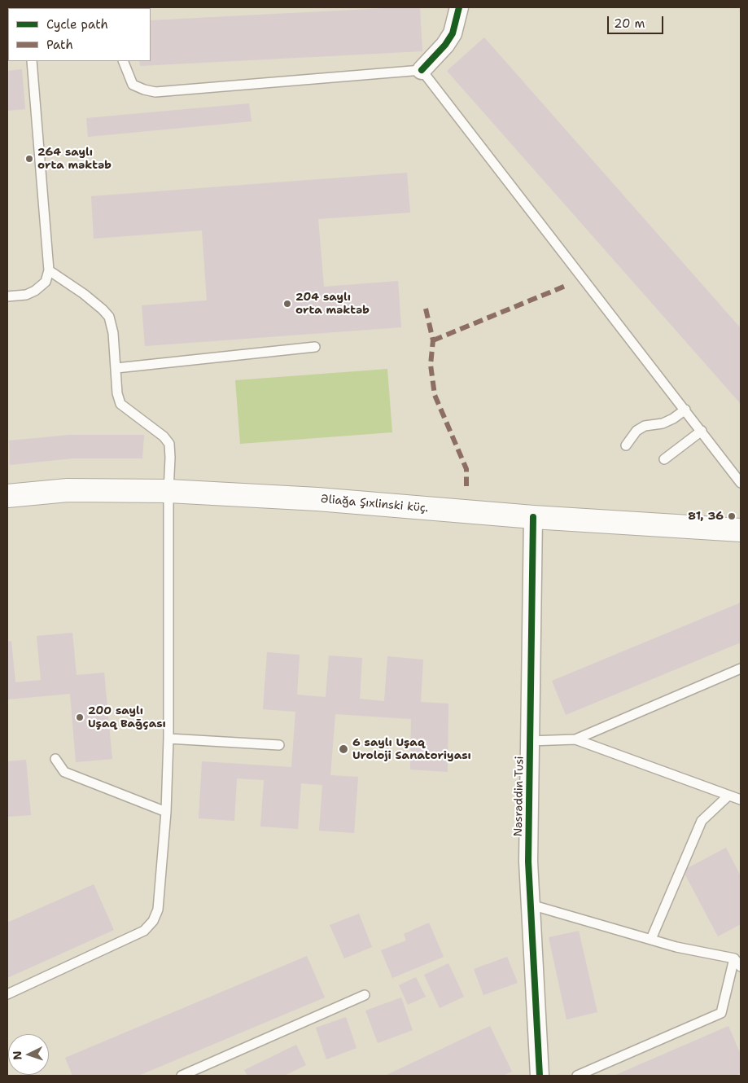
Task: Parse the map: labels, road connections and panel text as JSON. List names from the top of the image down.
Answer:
{
  "streets": {
    "main road": ["Əliağa Şıxlinski küç."],
    "street": ["Nəsrəddin Tusi"]
  },
  "crossings": [
    ["Əliağa Şıxlinski küç.", "Nəsrəddin Tusi"]
  ],
  "places": [
    "264 saylı orta məktəb",
    "204 saylı orta məktəb",
    "81, 36",
    "200 saylı Uşaq Bağçası",
    "6 saylı Uşaq Uroloji Sanatoriyası"
  ],
  "legend": ["Cycle path", "Path"],
  "scale_bar": "20 m",
  "north": "left"
}
